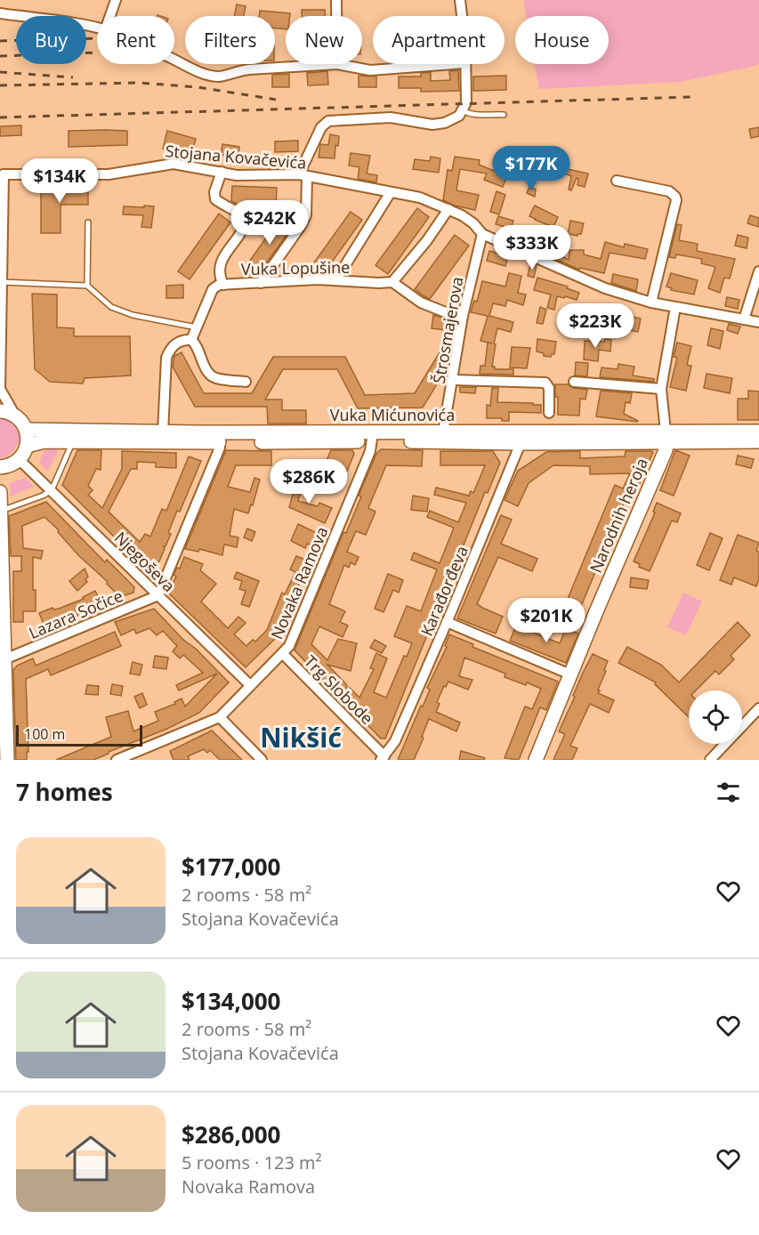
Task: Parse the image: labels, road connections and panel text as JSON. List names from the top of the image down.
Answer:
{
  "streets": {
    "main road": ["Vuka Mićunovića", "Narodnih heroja"],
    "street": [
      "Stojana Kovačevića",
      "Vuka Lopušine",
      "Štrosmajerova",
      "Njegoševa",
      "Novaka Ramova",
      "Karađorđeva",
      "Lazara Sočice",
      "Trg Slobode"
    ]
  },
  "crossings": [
    ["Stojana Kovačevića", "Štrosmajerova"],
    ["Štrosmajerova", "Vuka Mićunovića"],
    ["Vuka Mićunovića", "Narodnih heroja"],
    ["Vuka Mićunovića", "Novaka Ramova"],
    ["Vuka Mićunovića", "Karađorđeva"],
    ["Njegoševa", "Lazara Sočice"],
    ["Njegoševa", "Trg Slobode"],
    ["Novaka Ramova", "Trg Slobode"],
    ["Karađorđeva", "Trg Slobode"]
  ],
  "districts": ["Nikšić"],
  "scale_bar": "100 m",
  "page": {
    "chip": [
      "Buy",
      "Rent",
      "Filters",
      "New",
      "Apartment",
      "House"
    ],
    "price": [
      "$177K",
      "$134K",
      "$242K",
      "$333K",
      "$223K",
      "$286K",
      "$201K"
    ],
    "scale": "100 m",
    "heading": "7 homes",
    "list": [
      {
        "name": "$177,000",
        "note": "2 rooms · 58 m² · Stojana Kovačevića"
      },
      {
        "name": "$134,000",
        "note": "2 rooms · 58 m² · Stojana Kovačevića"
      },
      {
        "name": "$286,000",
        "note": "5 rooms · 123 m² · Novaka Ramova"
      }
    ]
  }
}
